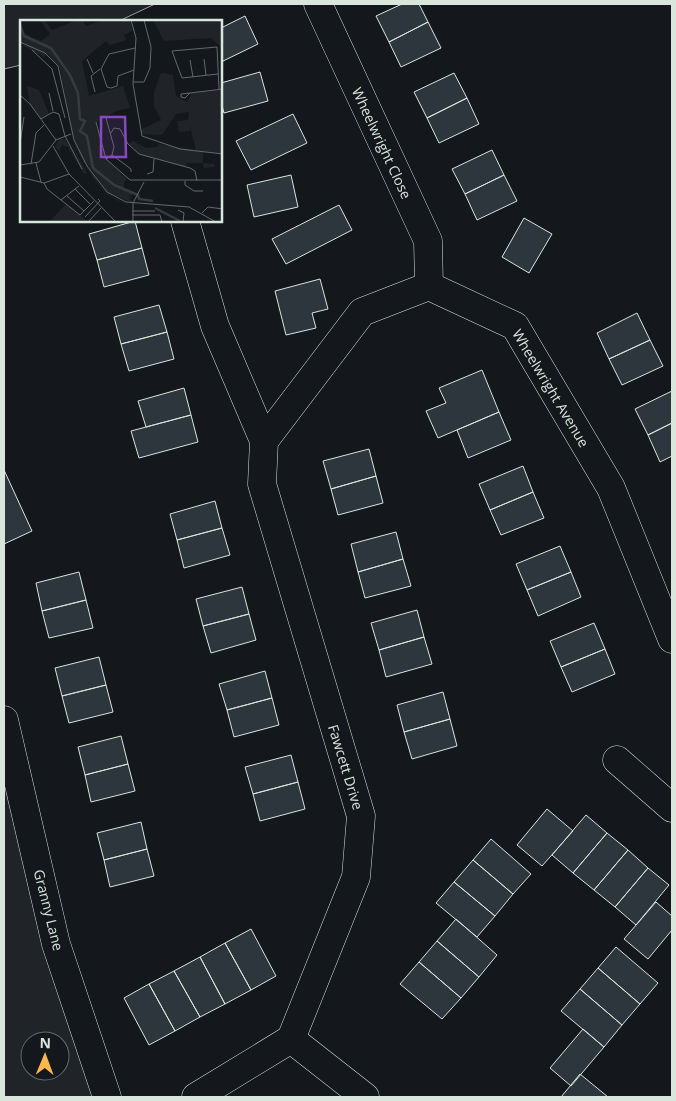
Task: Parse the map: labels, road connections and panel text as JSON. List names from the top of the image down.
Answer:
{
  "streets": {
    "street": [
      "Wheelwright Close",
      "Wheelwright Avenue",
      "Fawcett Drive",
      "Granny Lane"
    ]
  },
  "crossings": [
    ["Wheelwright Close", "Wheelwright Avenue"]
  ],
  "north": "top"
}
